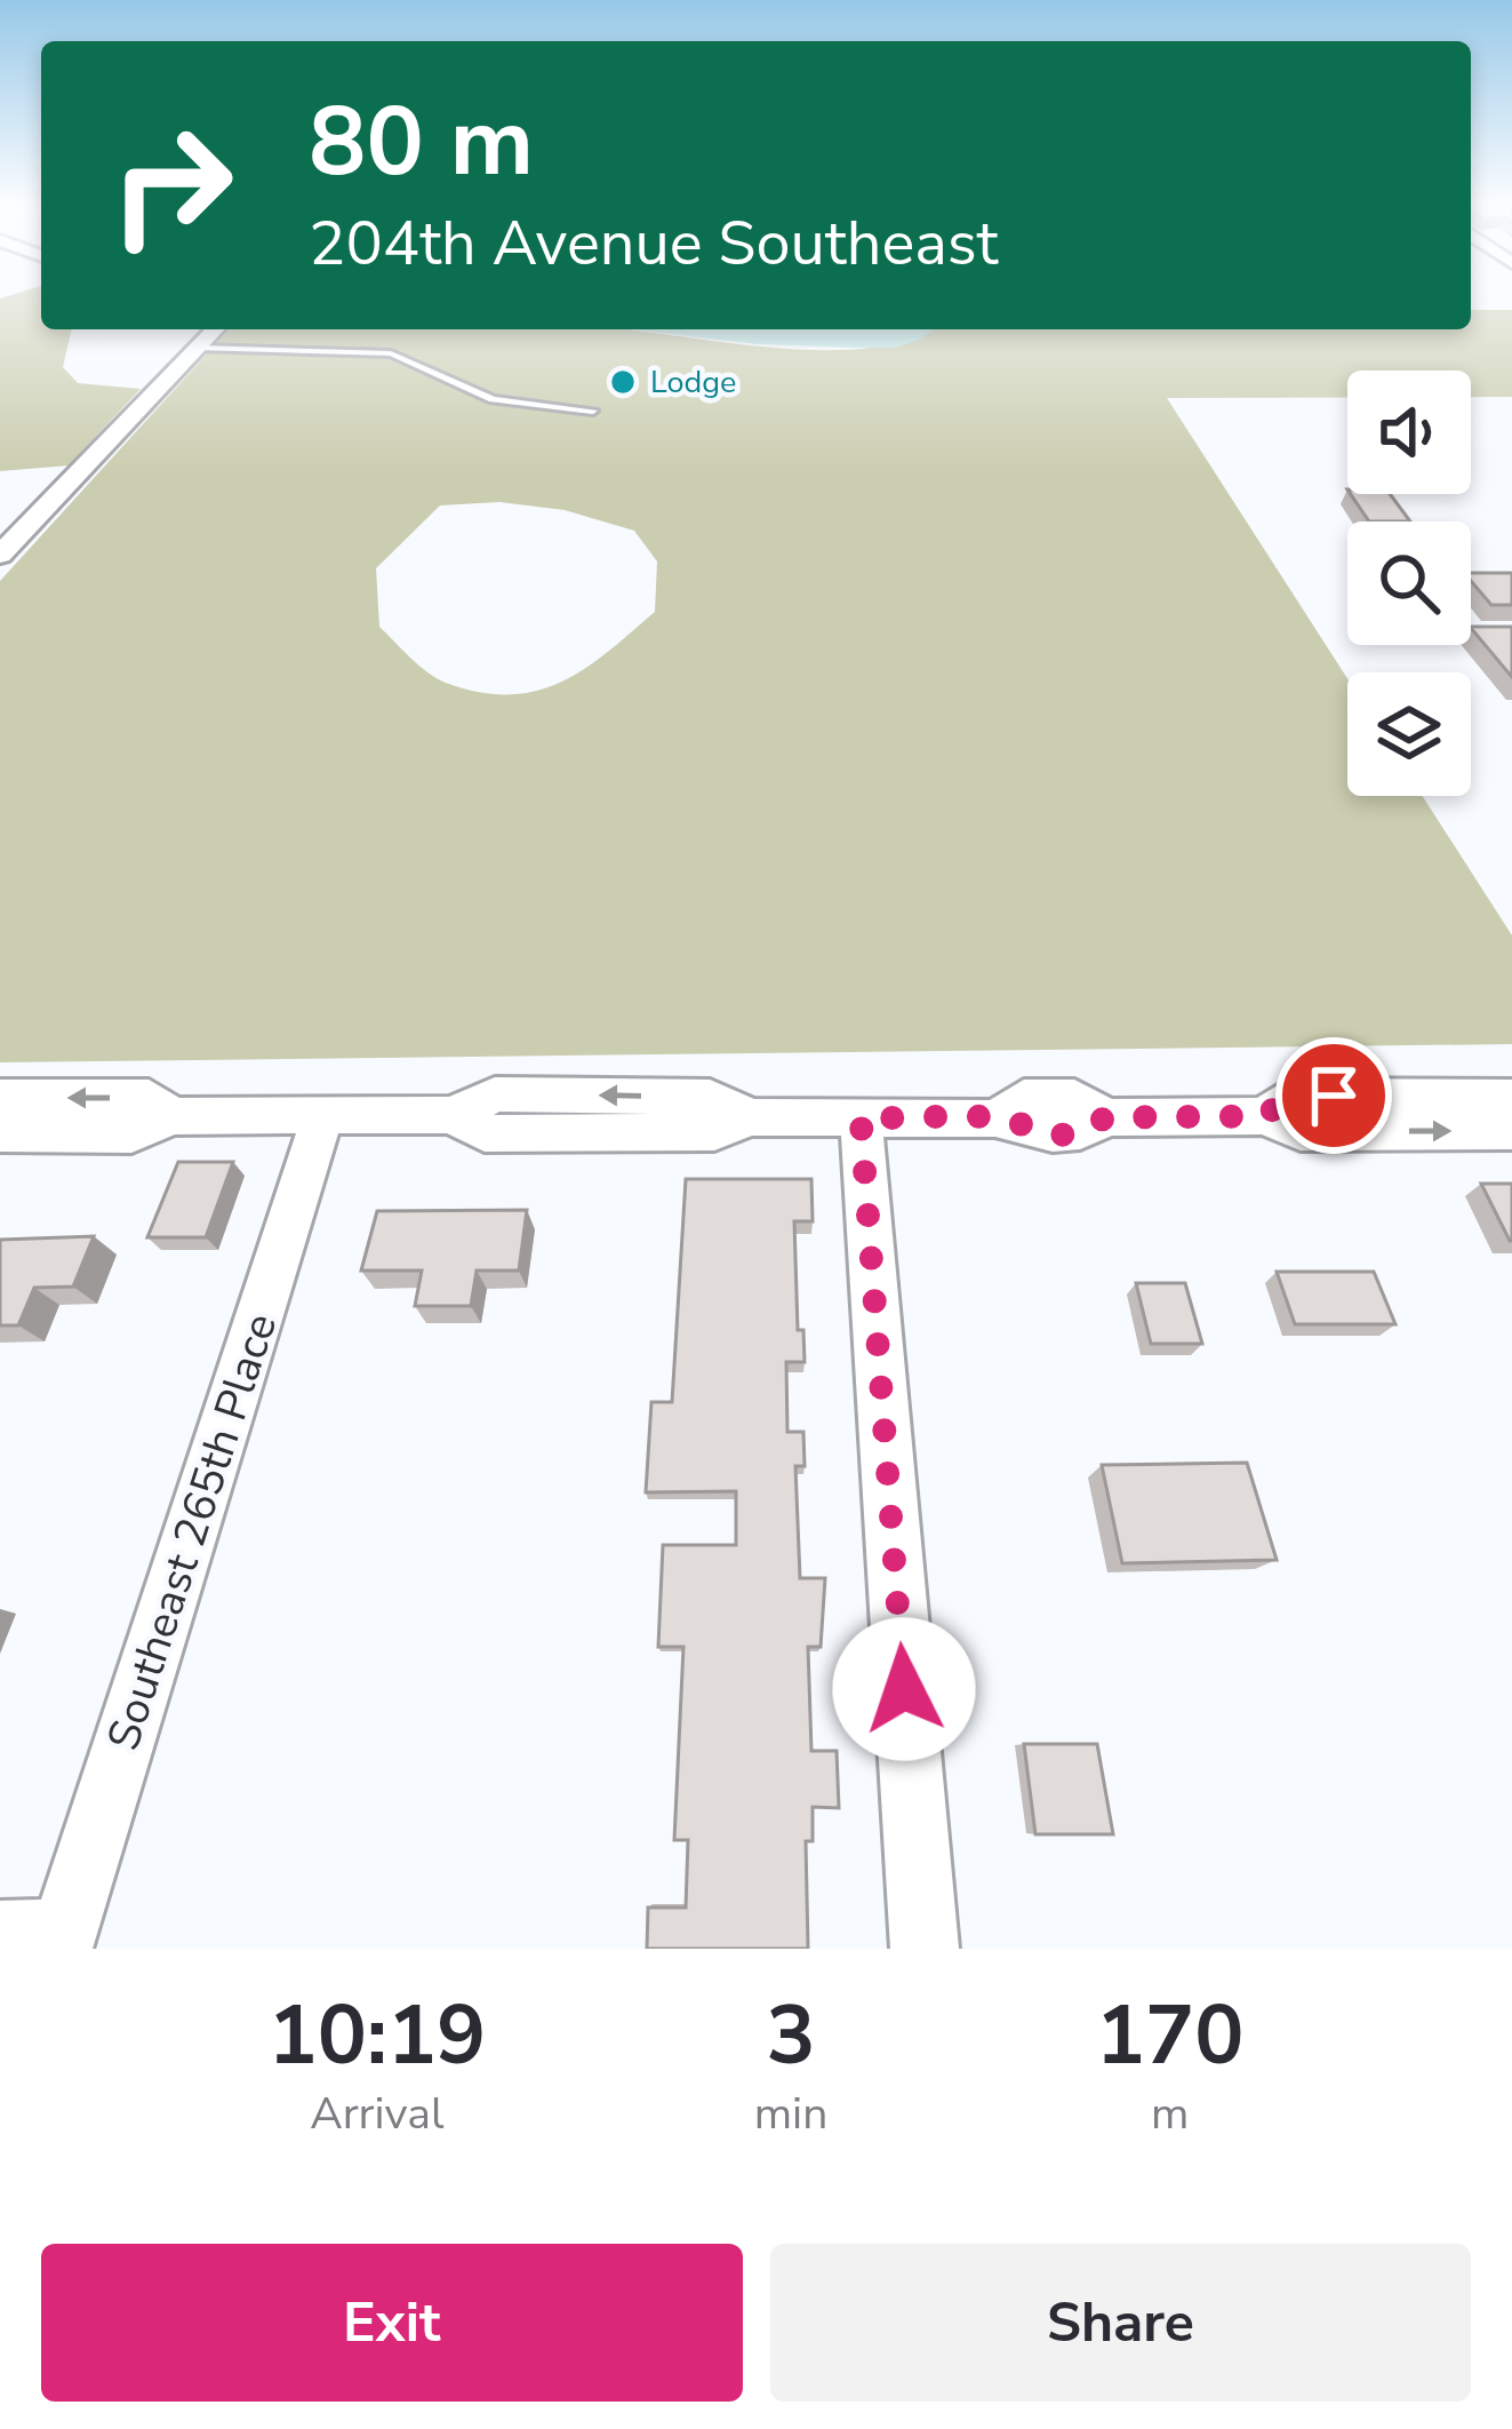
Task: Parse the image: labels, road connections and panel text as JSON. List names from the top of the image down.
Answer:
{
  "streets": {
    "street": ["Southeast 265th Place"]
  },
  "places": ["Lodge"],
  "page": {
    "turn": ["80 m", "204th Avenue Southeast"],
    "eta": [
      "10:19",
      "Arrival",
      "3",
      "min",
      "170",
      "m"
    ],
    "buttons": ["Exit", "Share"]
  }
}
